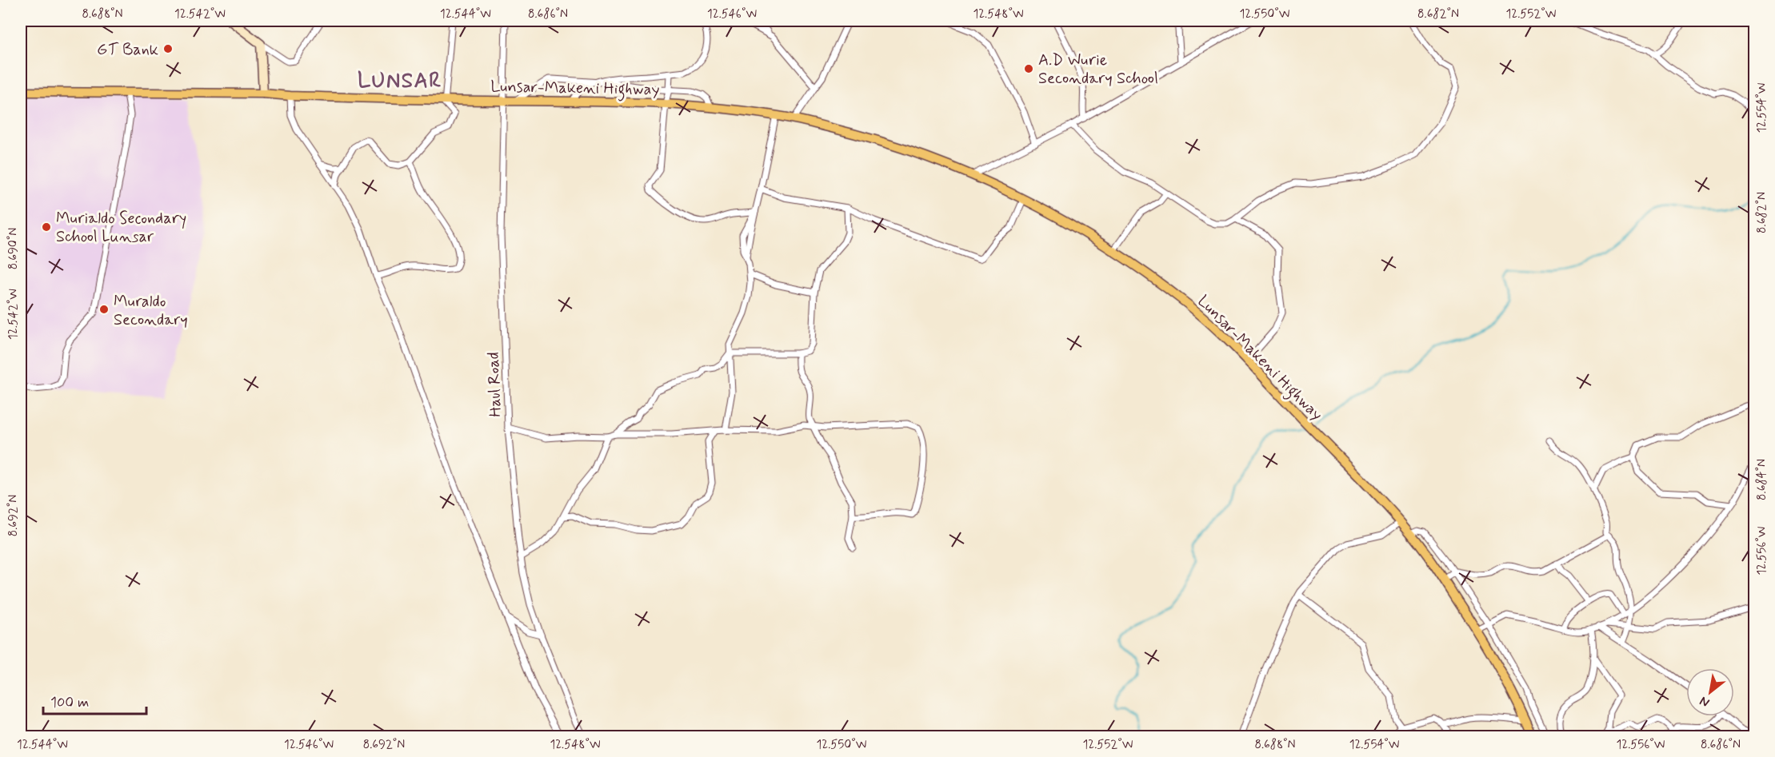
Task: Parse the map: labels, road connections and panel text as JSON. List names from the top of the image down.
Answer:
{
  "streets": {
    "main road": ["Lunsar-Makeni Highway"],
    "street": ["Haul Road"]
  },
  "crossings": [
    ["Lunsar-Makeni Highway", "Haul Road"]
  ],
  "districts": ["LUNSAR"],
  "places": [
    "GT Bank",
    "A.D Wurie Secondary School",
    "Murialdo Secondary School Lunsar",
    "Muraldo Secondary"
  ],
  "scale_bar": "100 m",
  "north": "bottom left",
  "coordinates": [
    "8.688°N",
    "12.542°W",
    "12.544°W",
    "8.686°N",
    "12.546°W",
    "12.548°W",
    "12.550°W",
    "8.682°N",
    "12.552°W",
    "12.554°W",
    "8.690°N",
    "8.684°N",
    "8.692°N",
    "12.556°W"
  ]
}
